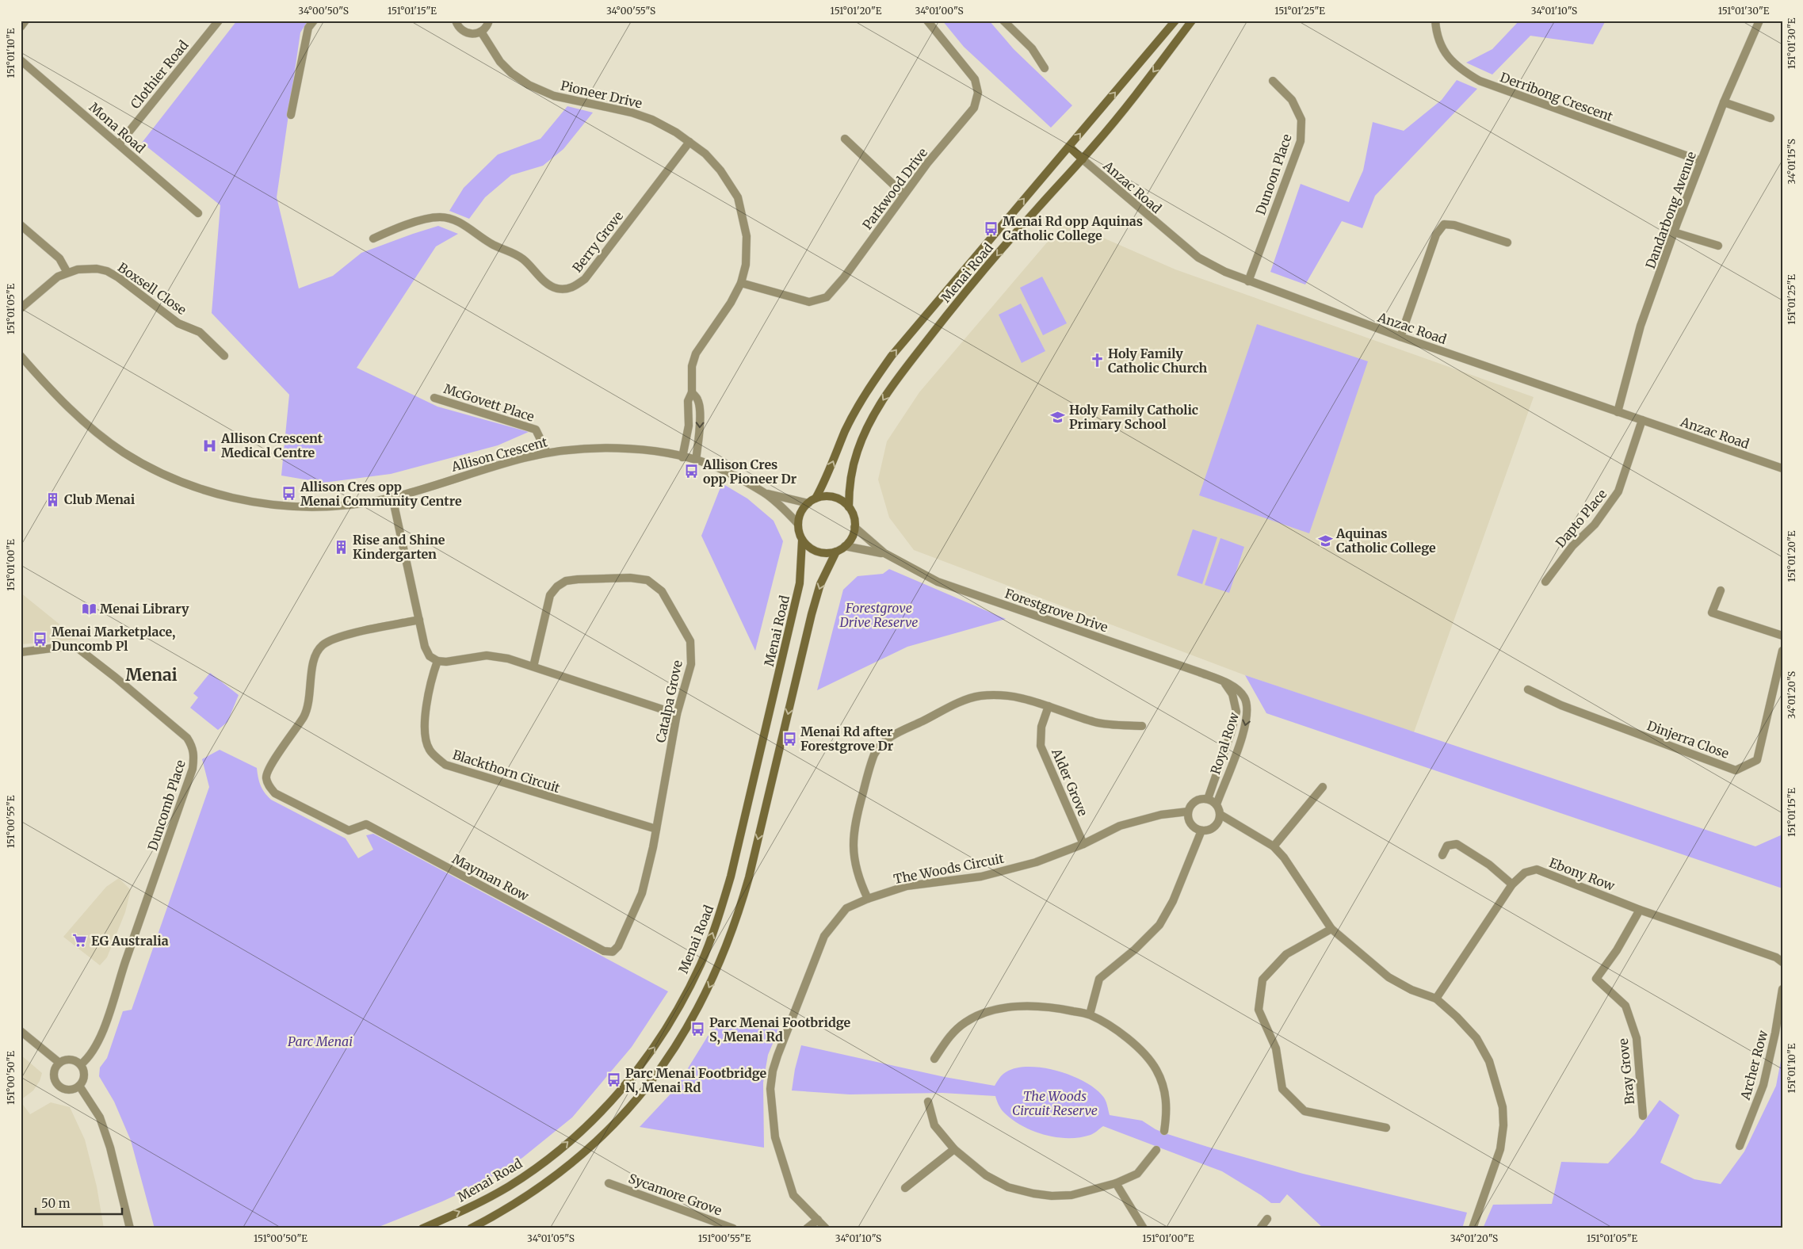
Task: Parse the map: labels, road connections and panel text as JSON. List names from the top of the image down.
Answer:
{
  "streets": {
    "main road": ["Anzac Road", "Menai Road"],
    "street": [
      "Clothier Road",
      "Pioneer Drive",
      "Derribong Crescent",
      "Mona Road",
      "Dunoon Place",
      "Parkwood Drive",
      "Dandarbong Avenue",
      "Berry Grove",
      "Boxsell Close",
      "McGovett Place",
      "Allison Crescent",
      "Dapto Place",
      "Forestgrove Drive",
      "Catalpa Grove",
      "Dinjerra Close",
      "Royal Row",
      "Blackthorn Circuit",
      "Alder Grove",
      "Duncomb Place",
      "The Woods Circuit",
      "Ebony Row",
      "Mayman Row",
      "Archer Row",
      "Bray Grove",
      "Sycamore Grove"
    ]
  },
  "crossings": [
    ["Clothier Road", "Mona Road"],
    ["Pioneer Drive", "Parkwood Drive"],
    ["Pioneer Drive", "Berry Grove"],
    ["Pioneer Drive", "Allison Crescent"],
    ["Derribong Crescent", "Dandarbong Avenue"],
    ["Dunoon Place", "Anzac Road"],
    ["Anzac Road", "Dandarbong Avenue"],
    ["Anzac Road", "Menai Road"],
    ["Anzac Road", "Dapto Place"],
    ["McGovett Place", "Allison Crescent"],
    ["Forestgrove Drive", "Royal Row"],
    ["Catalpa Grove", "Blackthorn Circuit"],
    ["Catalpa Grove", "Mayman Row"],
    ["Royal Row", "The Woods Circuit"],
    ["Alder Grove", "The Woods Circuit"],
    ["Ebony Row", "Bray Grove"]
  ],
  "districts": ["Menai"],
  "parks": ["Forestgrove Drive Reserve", "Parc Menai", "The Woods Circuit Reserve"],
  "places": {
    "bus stop": [
      "Menai Rd opp Aquinas Catholic College",
      "Allison Cres opp Pioneer Dr",
      "Allison Cres opp Menai Community Centre",
      "Menai Marketplace, Duncomb Pl",
      "Menai Rd after Forestgrove Dr",
      "Parc Menai Footbridge S, Menai Rd",
      "Parc Menai Footbridge N, Menai Rd"
    ],
    "church": ["Holy Family Catholic Church"],
    "school or university": ["Holy Family Catholic Primary School", "Aquinas Catholic College"],
    "hospital": ["Allison Crescent Medical Centre"],
    "building": ["Club Menai", "Rise and Shine Kindergarten"],
    "library": ["Menai Library"],
    "supermarket": ["EG Australia"]
  },
  "scale_bar": "50 m",
  "coordinates": [
    "34°00'50\"S",
    "151°01'15\"E",
    "34°00'55\"S",
    "151°01'20\"E",
    "34°01'00\"S",
    "151°01'25\"E",
    "34°01'10\"S",
    "151°01'30\"E",
    "151°01'10\"E",
    "34°01'15\"S",
    "151°01'05\"E",
    "151°01'00\"E",
    "34°01'20\"S",
    "151°00'55\"E",
    "151°00'50\"E",
    "34°01'05\"S"
  ]
}
